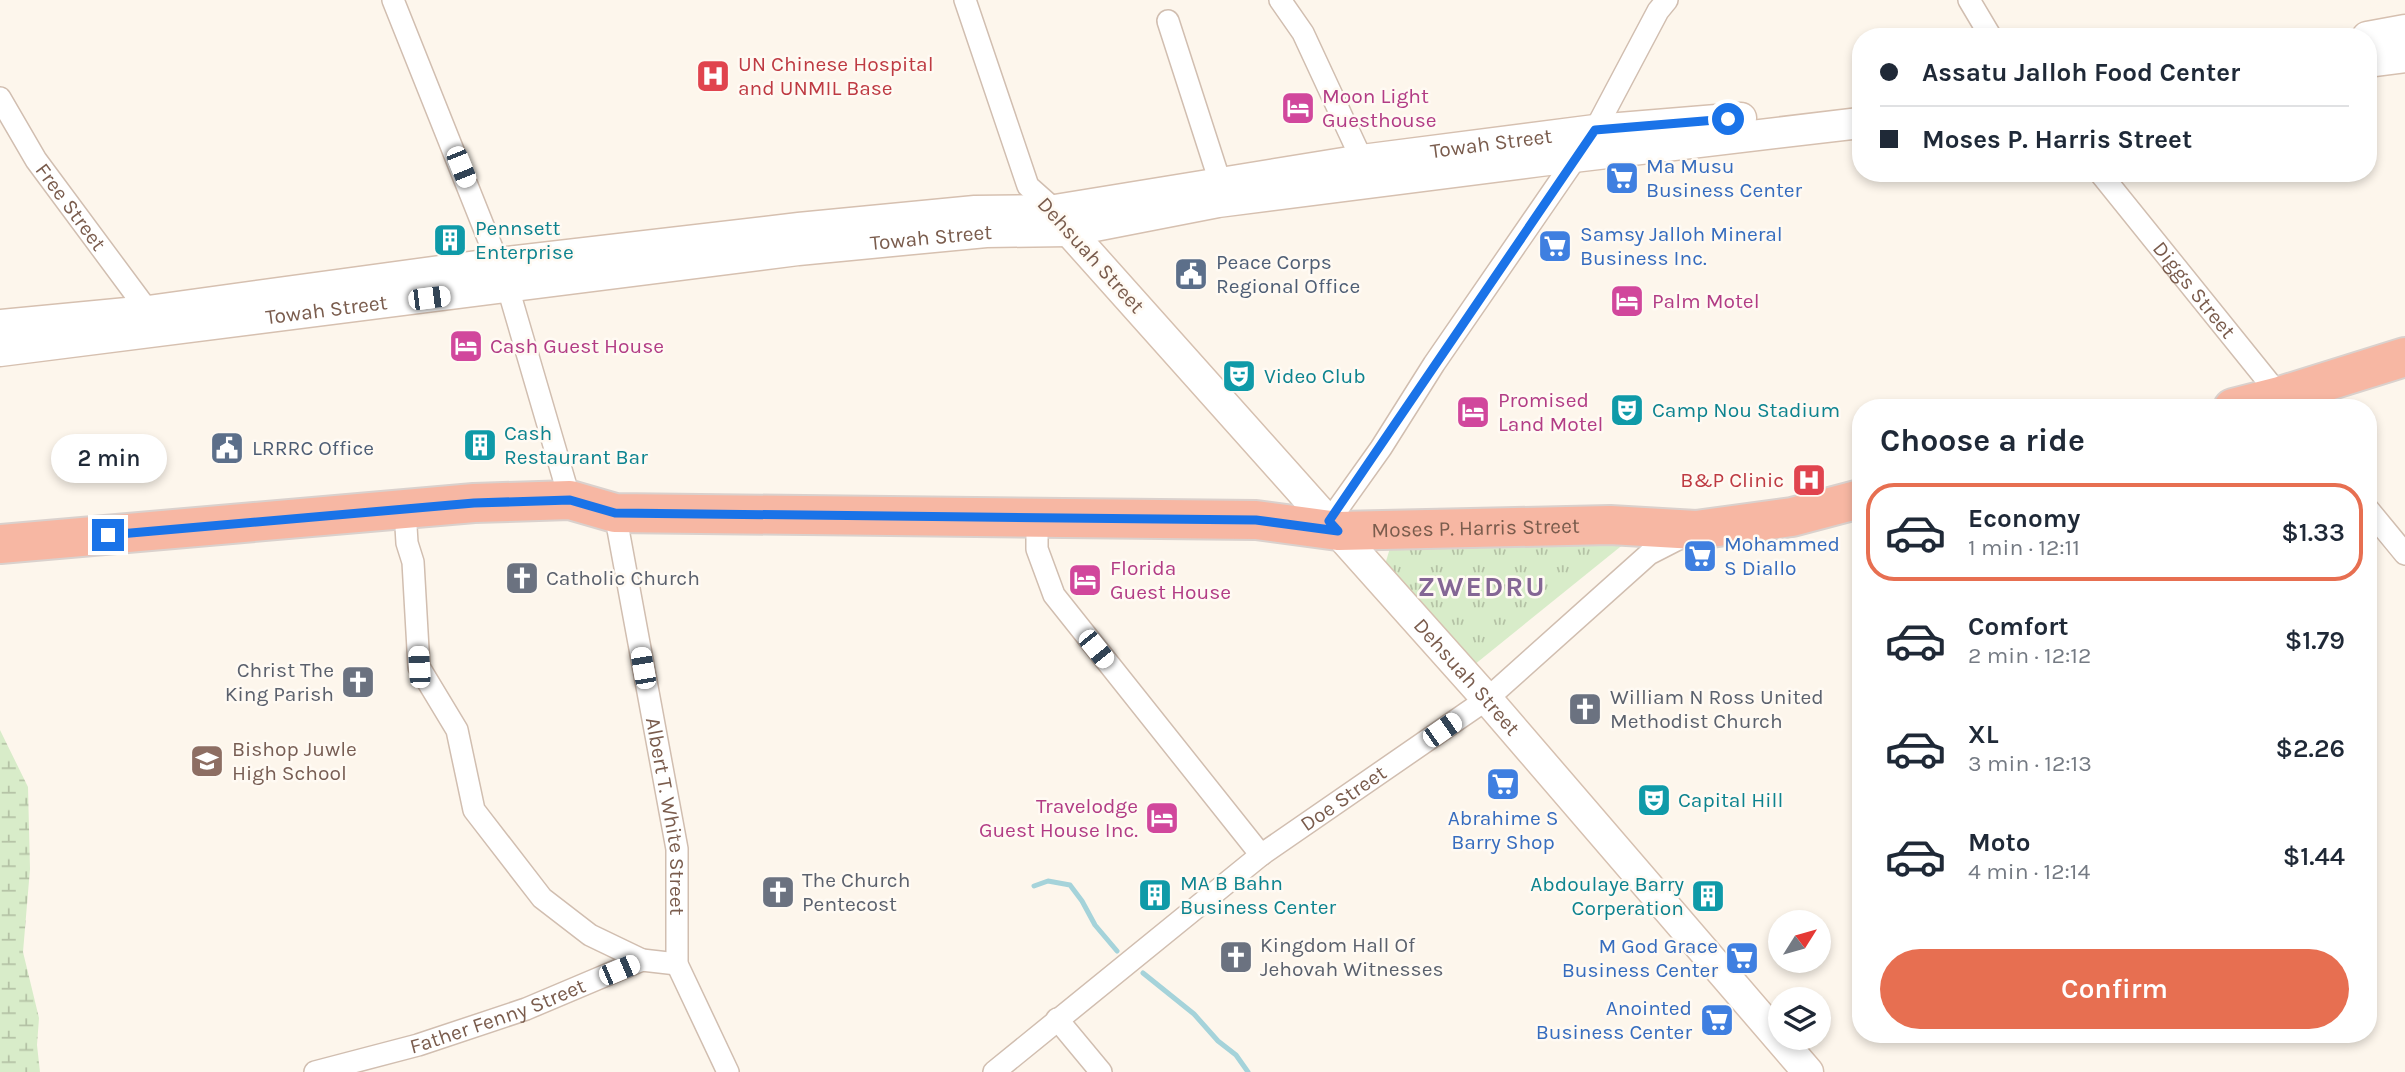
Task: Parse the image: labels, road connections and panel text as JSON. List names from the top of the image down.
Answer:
{
  "streets": {
    "highway": ["Moses P. Harris Street"],
    "street": [
      "Towah Street",
      "Free Street",
      "Dehsuah Street",
      "Diggs Street",
      "Doe Street",
      "Albert T. White Street",
      "Father Fenny Street"
    ]
  },
  "crossings": [
    ["Towah Street", "Free Street"],
    ["Towah Street", "Dehsuah Street"],
    ["Dehsuah Street", "Moses P. Harris Street"],
    ["Dehsuah Street", "Doe Street"],
    ["Moses P. Harris Street", "Doe Street"],
    ["Moses P. Harris Street", "Albert T. White Street"],
    ["Albert T. White Street", "Father Fenny Street"]
  ],
  "districts": ["ZWEDRU"],
  "places": {
    "hospital": ["UN Chinese Hospital and UNMIL Base", "B&P Clinic"],
    "hotel": [
      "Moon Light Guesthouse",
      "Palm Motel",
      "Cash Guest House",
      "Promised Land Motel",
      "Florida Guest House",
      "Travelodge Guest House Inc."
    ],
    "supermarket": [
      "Ma Musu Business Center",
      "Samsy Jalloh Mineral Business Inc.",
      "Mohammed S Diallo",
      "Abrahime S Barry Shop",
      "M God Grace Business Center",
      "Anointed Business Center"
    ],
    "building": [
      "Pennsett Enterprise",
      "Cash Restaurant Bar",
      "MA B Bahn Business Center",
      "Abdoulaye Barry Corperation"
    ],
    "public building": ["Peace Corps Regional Office", "LRRRC Office"],
    "theatre": ["Video Club", "Camp Nou Stadium", "Capital Hill"],
    "church": [
      "Catholic Church",
      "Christ The King Parish",
      "William N Ross United Methodist Church",
      "The Church Pentecost",
      "Kingdom Hall Of Jehovah Witnesses"
    ],
    "school or university": ["Bishop Juwle High School"]
  },
  "north": "top right",
  "page": {
    "banner": ["Assatu Jalloh Food Center", "Moses P. Harris Street"],
    "heading": "Choose a ride",
    "bubble": "2 min",
    "list": [
      {
        "name": "Economy",
        "note": "1 min · 12:11",
        "value": "$1.33"
      },
      {
        "name": "Comfort",
        "note": "2 min · 12:12",
        "value": "$1.79"
      },
      {
        "name": "XL",
        "note": "3 min · 12:13",
        "value": "$2.26"
      },
      {
        "name": "Moto",
        "note": "4 min · 12:14",
        "value": "$1.44"
      }
    ],
    "buttons": "Confirm"
  }
}
